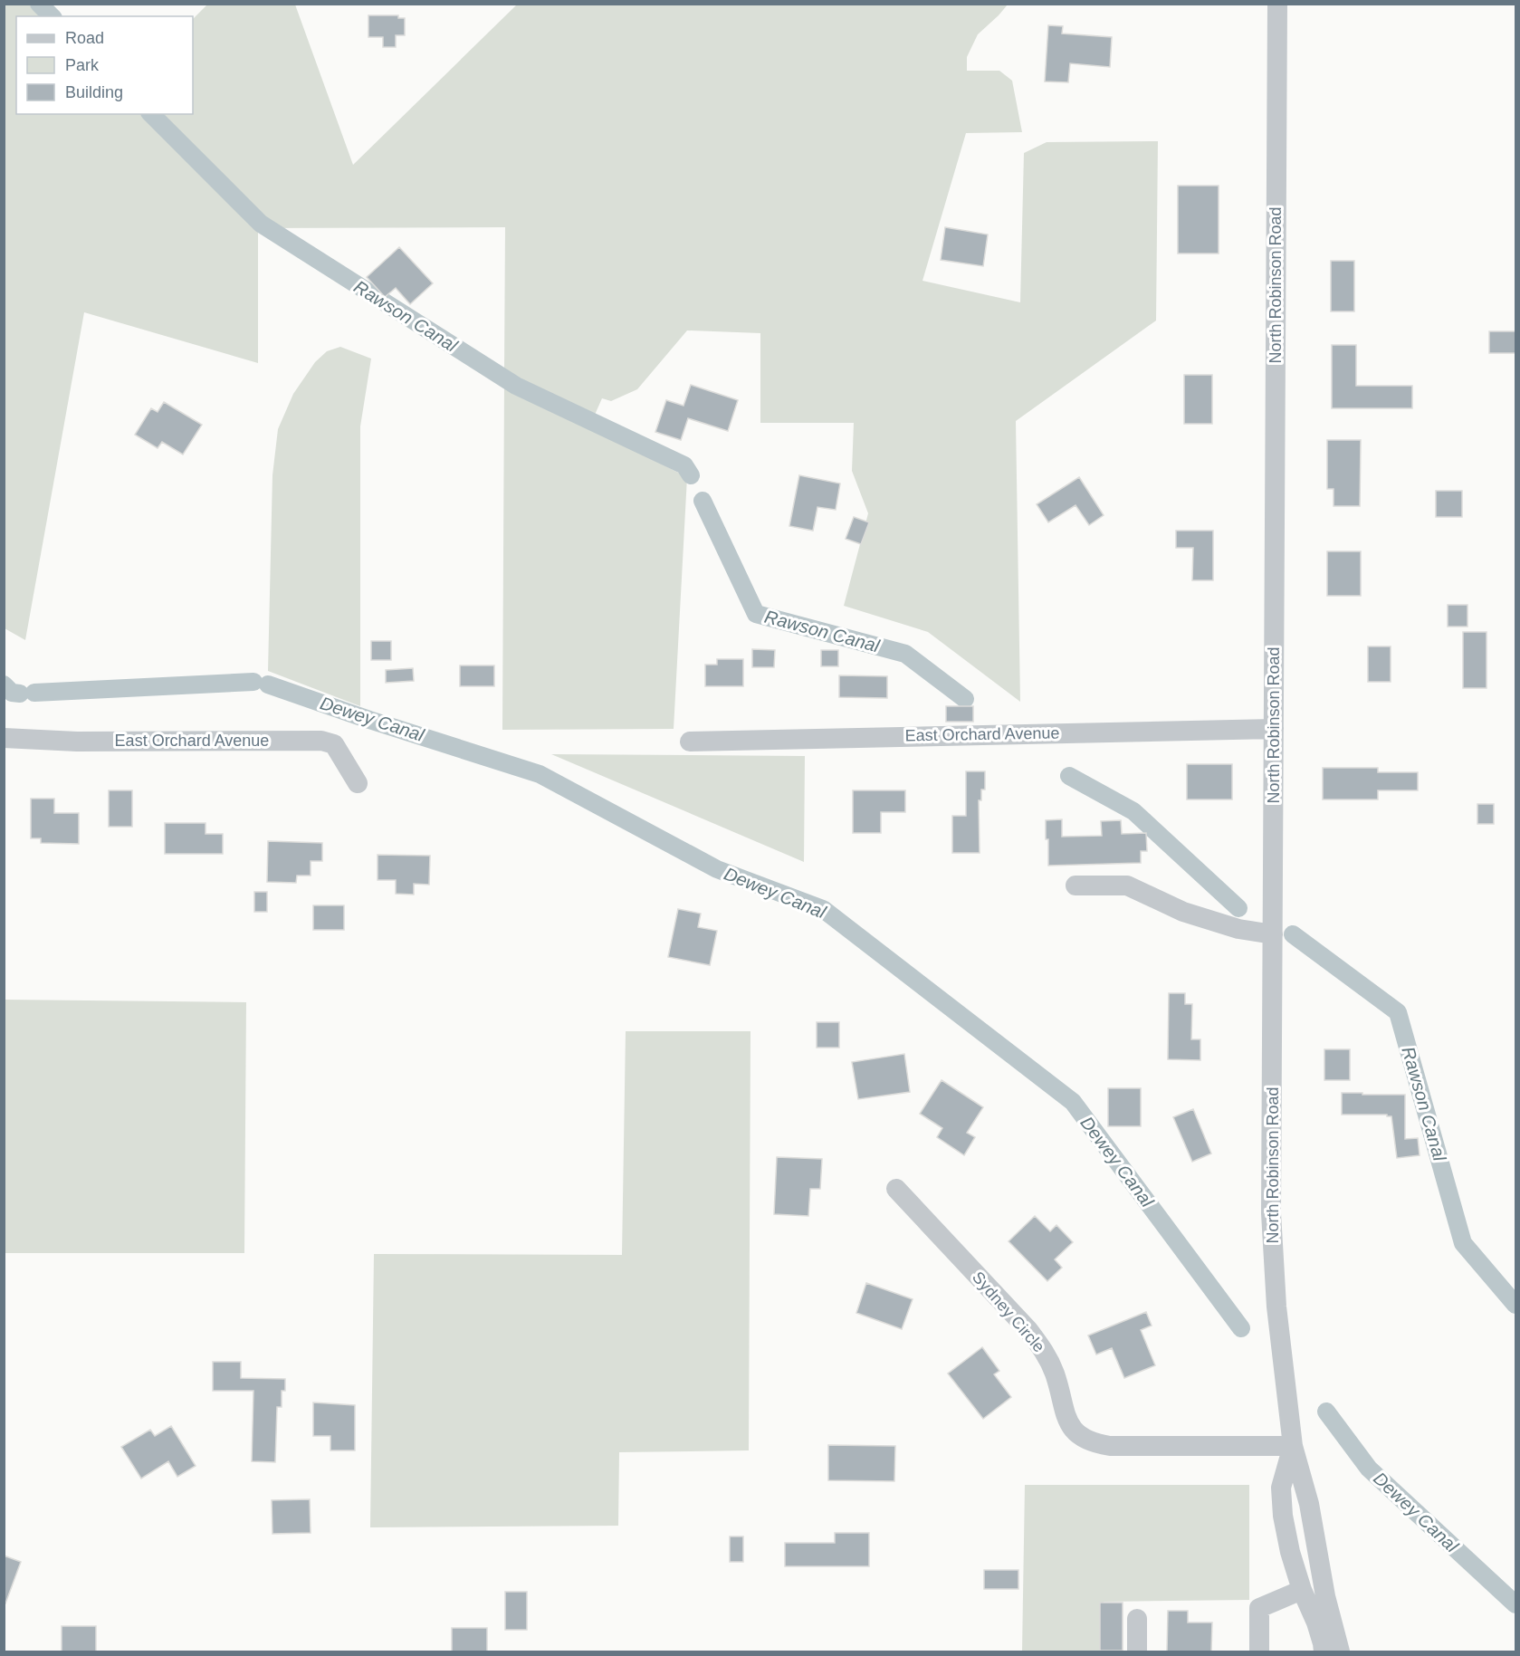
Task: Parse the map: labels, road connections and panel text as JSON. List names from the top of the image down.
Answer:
{
  "streets": {
    "street": ["North Robinson Road", "East Orchard Avenue", "Sydney Circle"]
  },
  "crossings": [
    ["North Robinson Road", "East Orchard Avenue"],
    ["North Robinson Road", "Sydney Circle"]
  ],
  "water": ["Rawson Canal", "Dewey Canal"],
  "legend": ["Road", "Park", "Building"]
}
